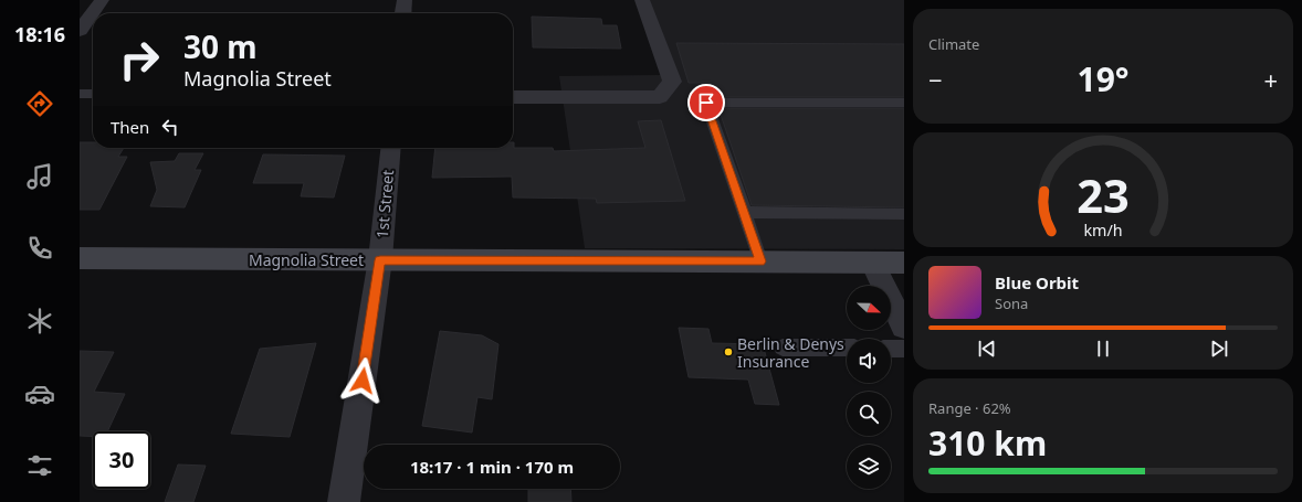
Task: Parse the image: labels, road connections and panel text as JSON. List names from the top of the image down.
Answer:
{
  "streets": {
    "street": ["1st Street", "Magnolia Street"]
  },
  "crossings": [
    ["1st Street", "Magnolia Street"]
  ],
  "places": ["Berlin & Denys Insurance"],
  "north": "right",
  "page": {
    "tabs": "18:16",
    "tile": [
      "Climate",
      ["Range · 62%", "310 km"]
    ],
    "turn": ["30 m", "Magnolia Street"],
    "heat": ["−", "19°", "+"],
    "then": "Then",
    "song": ["Blue Orbit", "Sona"],
    "limit": "30",
    "trip": "18:17 · 1 min · 170 m",
    "gauge": ["23", "km/h"]
  }
}
